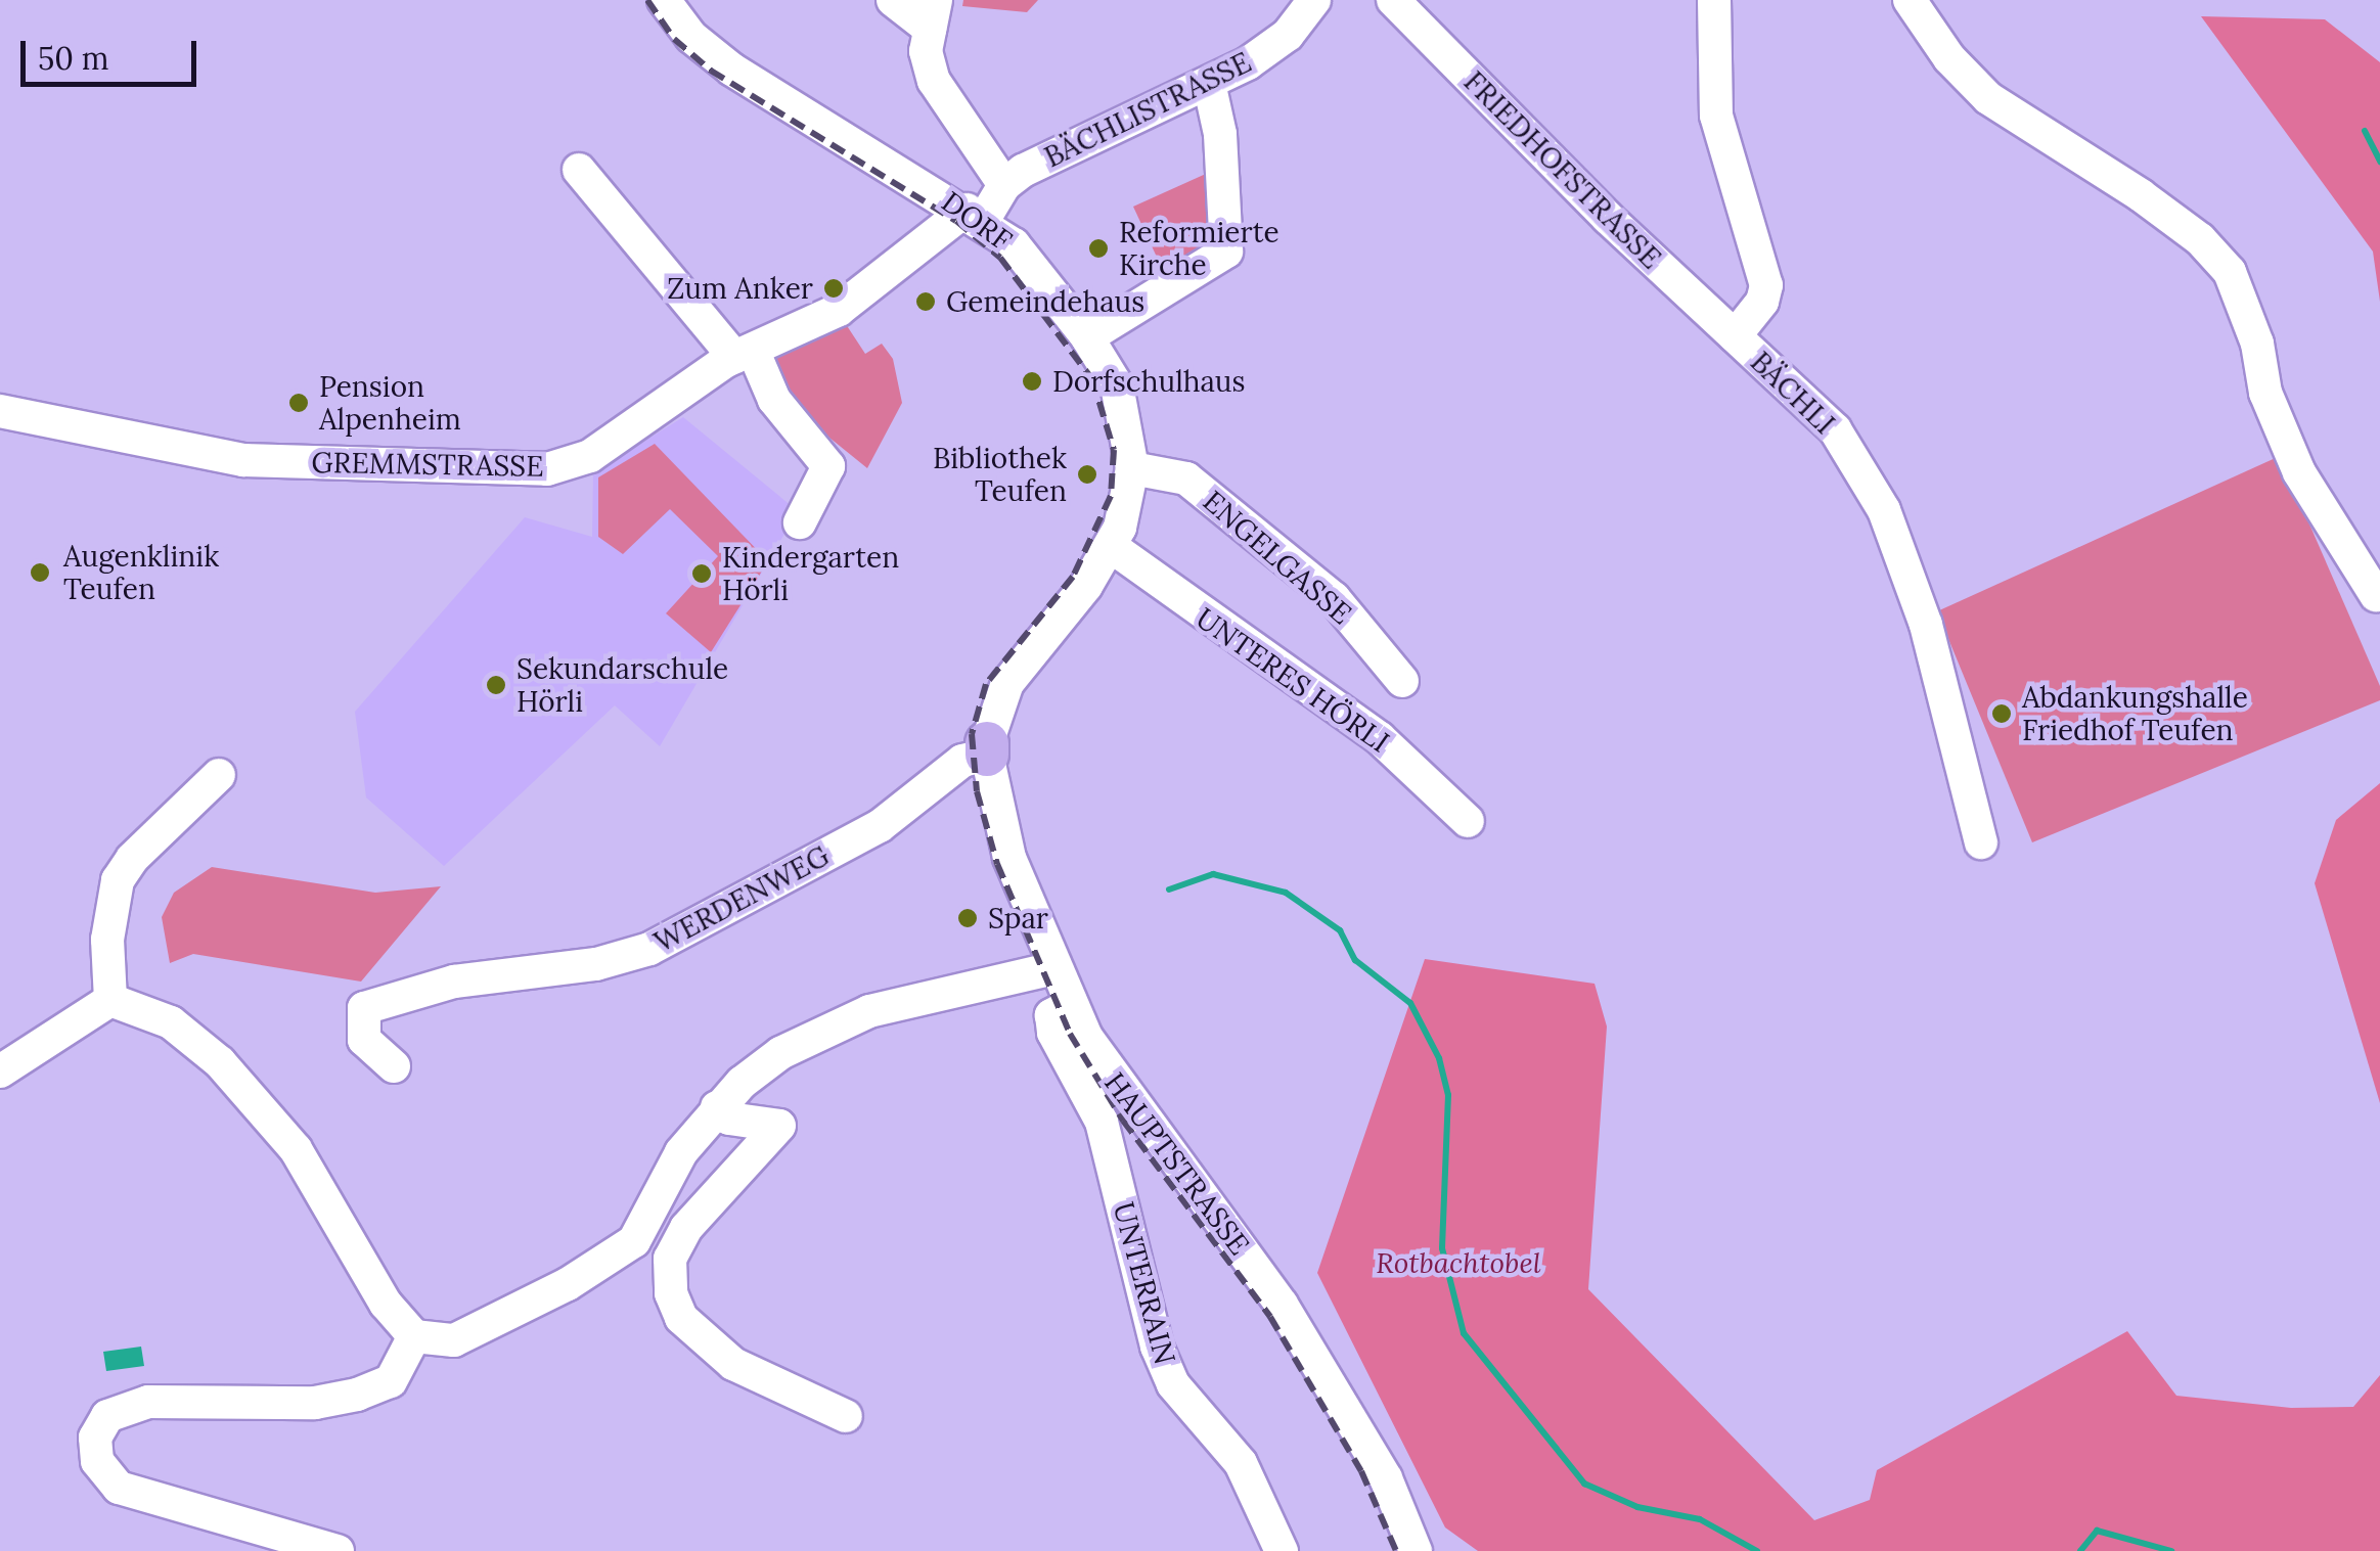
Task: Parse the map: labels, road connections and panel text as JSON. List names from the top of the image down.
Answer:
{
  "streets": {
    "street": [
      "BÄCHLISTRASSE",
      "FRIEDHOFSTRASSE",
      "DORF",
      "BÄCHLI",
      "GREMMSTRASSE",
      "ENGELGASSE",
      "UNTERES HÖRLI",
      "WERDENWEG",
      "HAUPTSTRASSE",
      "UNTERRAIN"
    ]
  },
  "crossings": [
    ["BÄCHLISTRASSE", "DORF"],
    ["BÄCHLISTRASSE", "GREMMSTRASSE"],
    ["FRIEDHOFSTRASSE", "BÄCHLI"],
    ["DORF", "GREMMSTRASSE"],
    ["DORF", "ENGELGASSE"],
    ["DORF", "UNTERES HÖRLI"],
    ["DORF", "WERDENWEG"],
    ["DORF", "HAUPTSTRASSE"],
    ["WERDENWEG", "HAUPTSTRASSE"],
    ["HAUPTSTRASSE", "UNTERRAIN"]
  ],
  "parks": ["Rotbachtobel"],
  "places": [
    "Reformierte Kirche",
    "Zum Anker",
    "Gemeindehaus",
    "Dorfschulhaus",
    "Pension Alpenheim",
    "Bibliothek Teufen",
    "Augenklinik Teufen",
    "Kindergarten Hörli",
    "Sekundarschule Hörli",
    "Abdankungshalle Friedhof Teufen",
    "Spar"
  ],
  "scale_bar": "50 m"
}
